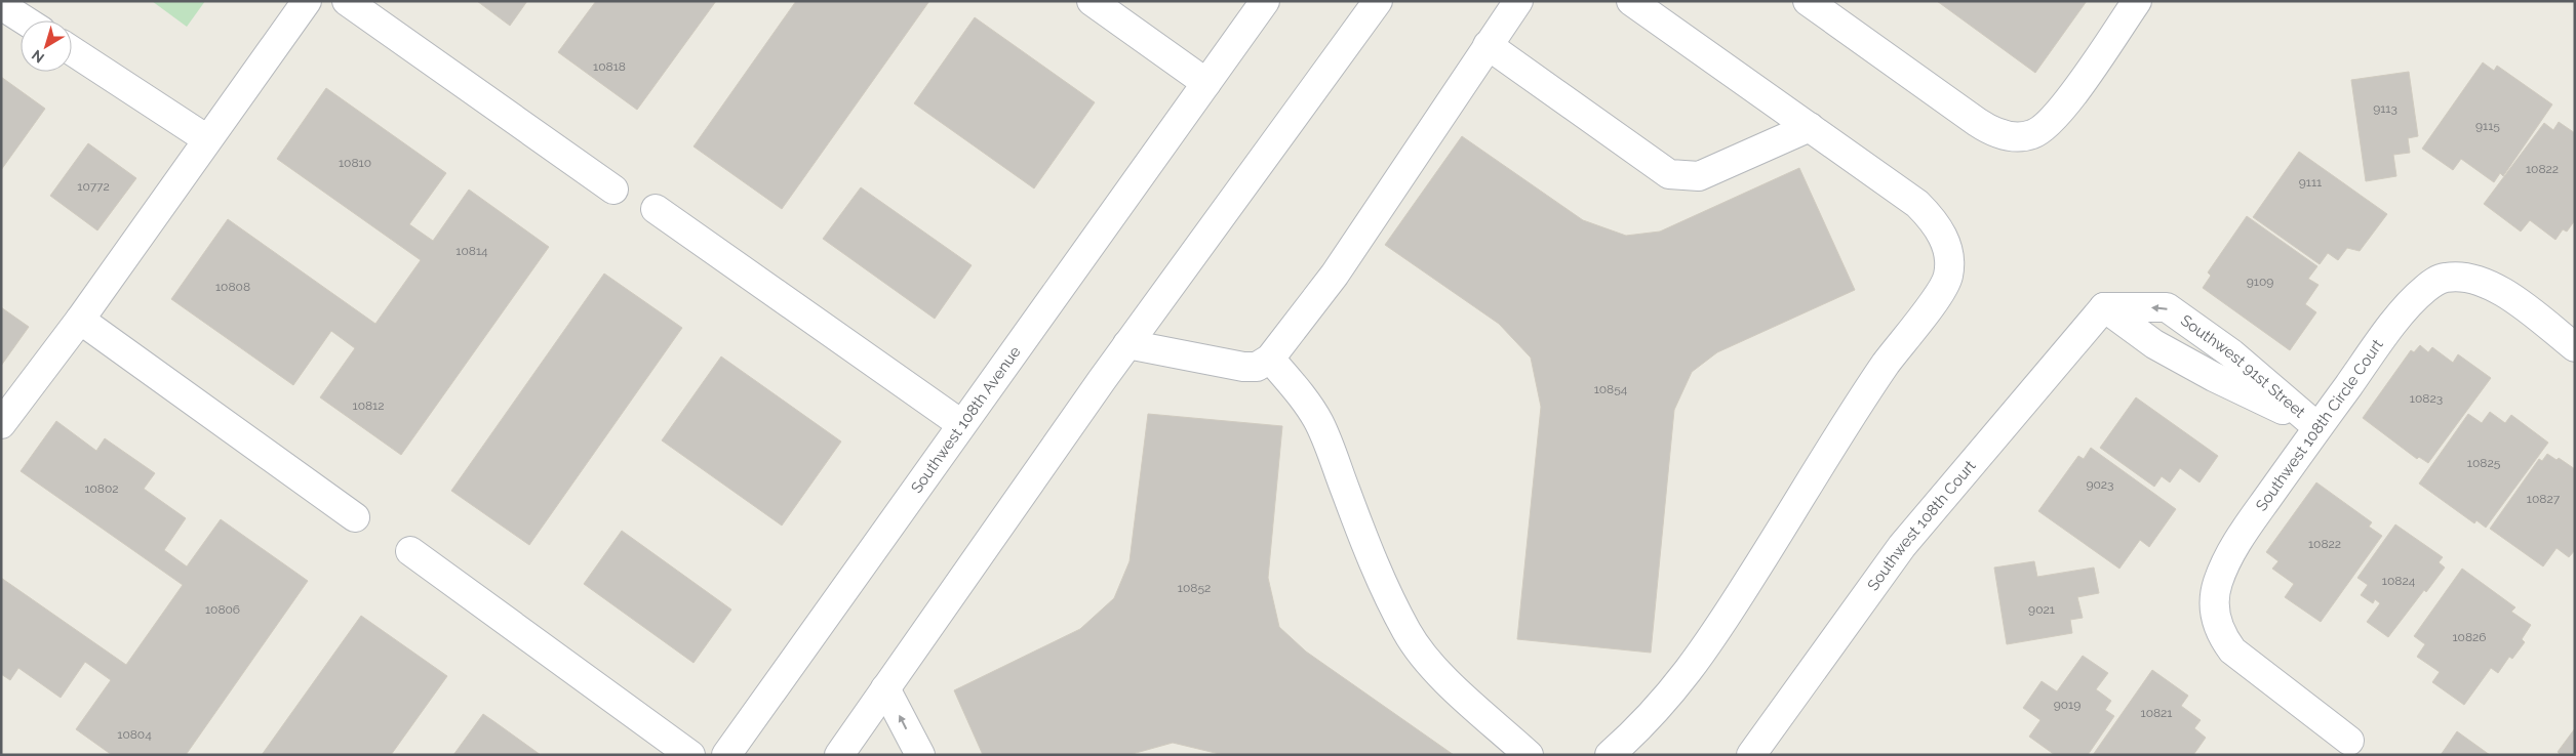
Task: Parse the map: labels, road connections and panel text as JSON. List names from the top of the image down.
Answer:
{
  "streets": {
    "street": [
      "Southwest 91st Street",
      "Southwest 108th Avenue",
      "Southwest 108th Circle Court",
      "Southwest 108th Court"
    ]
  },
  "crossings": [
    ["Southwest 91st Street", "Southwest 108th Circle Court"],
    ["Southwest 91st Street", "Southwest 108th Court"]
  ],
  "house_numbers": [
    "10818",
    "9113",
    "9115",
    "10810",
    "10822",
    "9111",
    "10772",
    "10814",
    "9109",
    "10808",
    "10854",
    "10823",
    "10812",
    "10825",
    "9023",
    "10802",
    "10827",
    "10822",
    "10824",
    "10852",
    "10806",
    "9021",
    "10826",
    "9019",
    "10821",
    "10804"
  ],
  "north": "bottom left"
}
